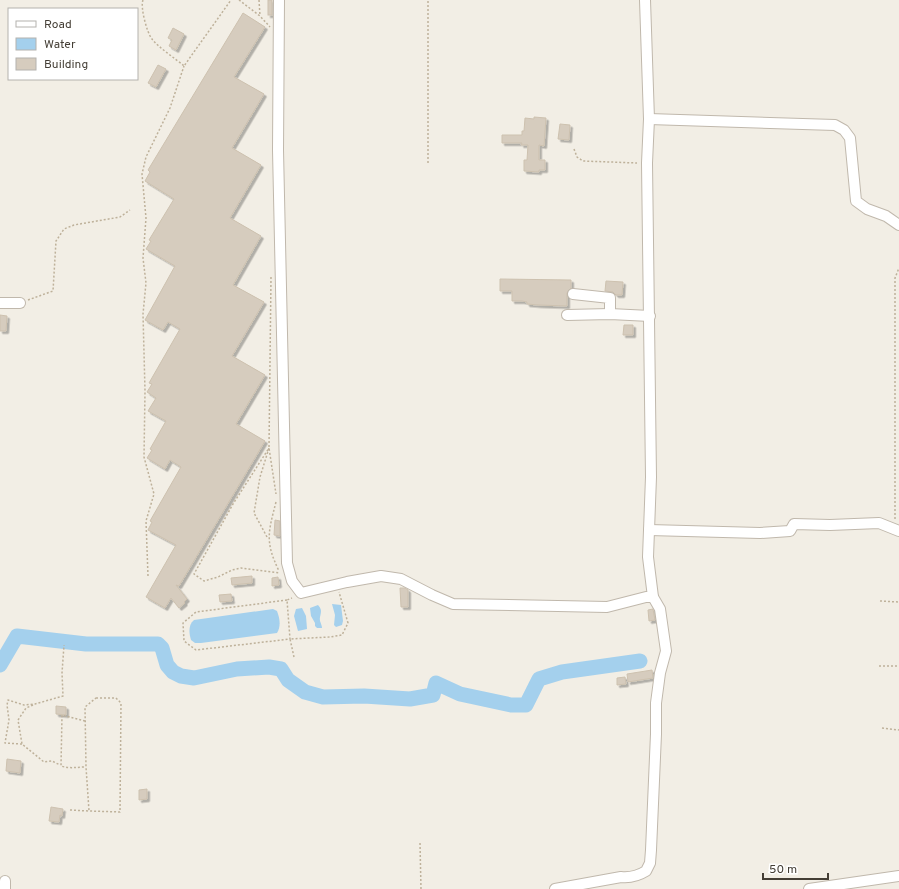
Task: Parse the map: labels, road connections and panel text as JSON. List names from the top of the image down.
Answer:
{
  "legend": ["Road", "Water", "Building"],
  "scale_bar": "50 m"
}
